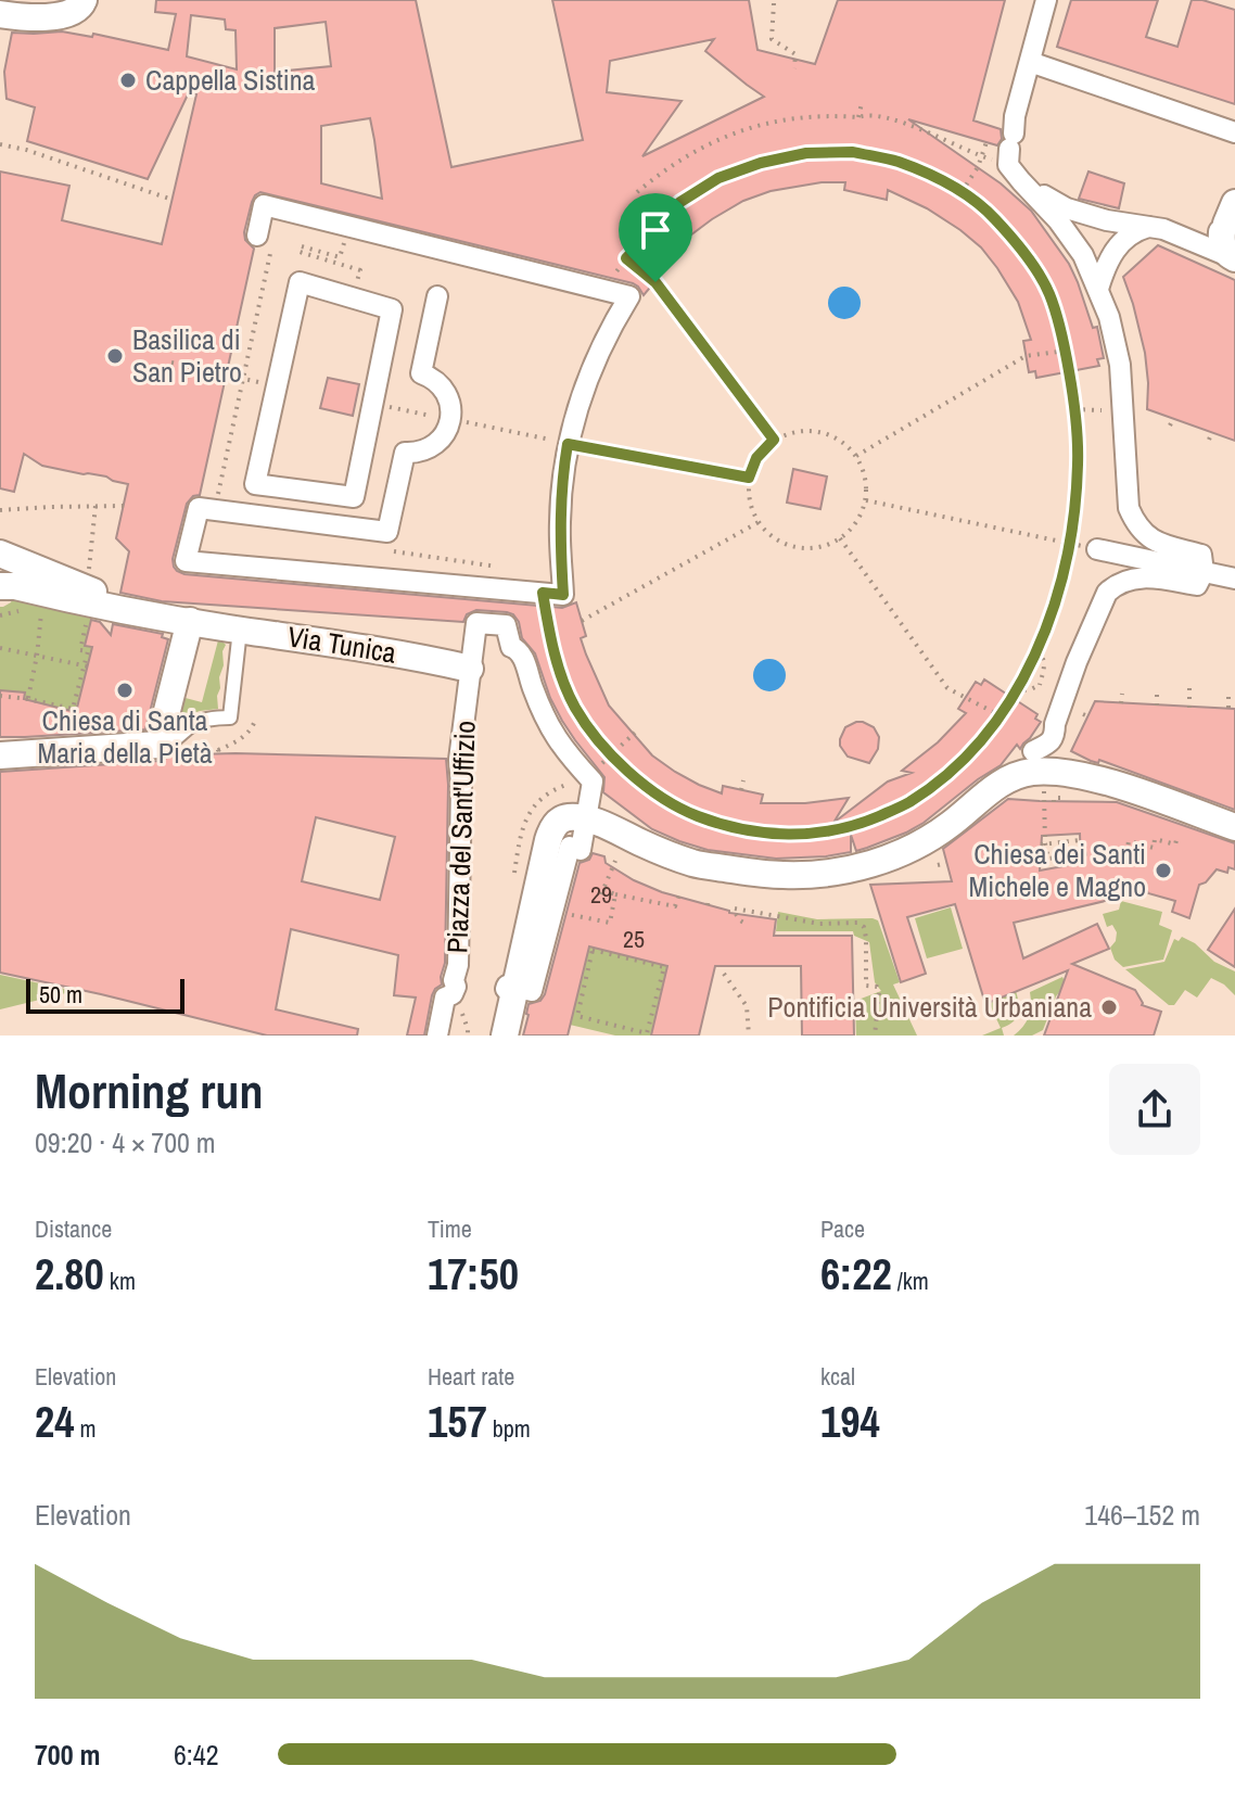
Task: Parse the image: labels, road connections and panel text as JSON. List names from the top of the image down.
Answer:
{
  "streets": {
    "street": ["Via Tunica", "Piazza del Sant'Uffizio"]
  },
  "crossings": [
    ["Via Tunica", "Piazza del Sant'Uffizio"]
  ],
  "places": [
    "Cappella Sistina",
    "Basilica di San Pietro",
    "Chiesa di Santa Maria della Pietà",
    "Chiesa dei Santi Michele e Magno",
    "Pontificia Università Urbaniana"
  ],
  "house_numbers": ["29", "25"],
  "scale_bar": "50 m",
  "page": {
    "scale": "50 m",
    "heading": ["Morning run", "09:20 · 4 × 700 m"],
    "stats": [
      ["Distance", "2.80 km"],
      ["Time", "17:50"],
      ["Pace", "6:22 /km"],
      ["Elevation", "24 m"],
      ["Heart rate", "157 bpm"],
      ["kcal", "194"]
    ],
    "chart": ["Elevation", "146–152 m"],
    "list": [
      {
        "name": "700 m",
        "note": "6:42"
      }
    ]
  }
}
